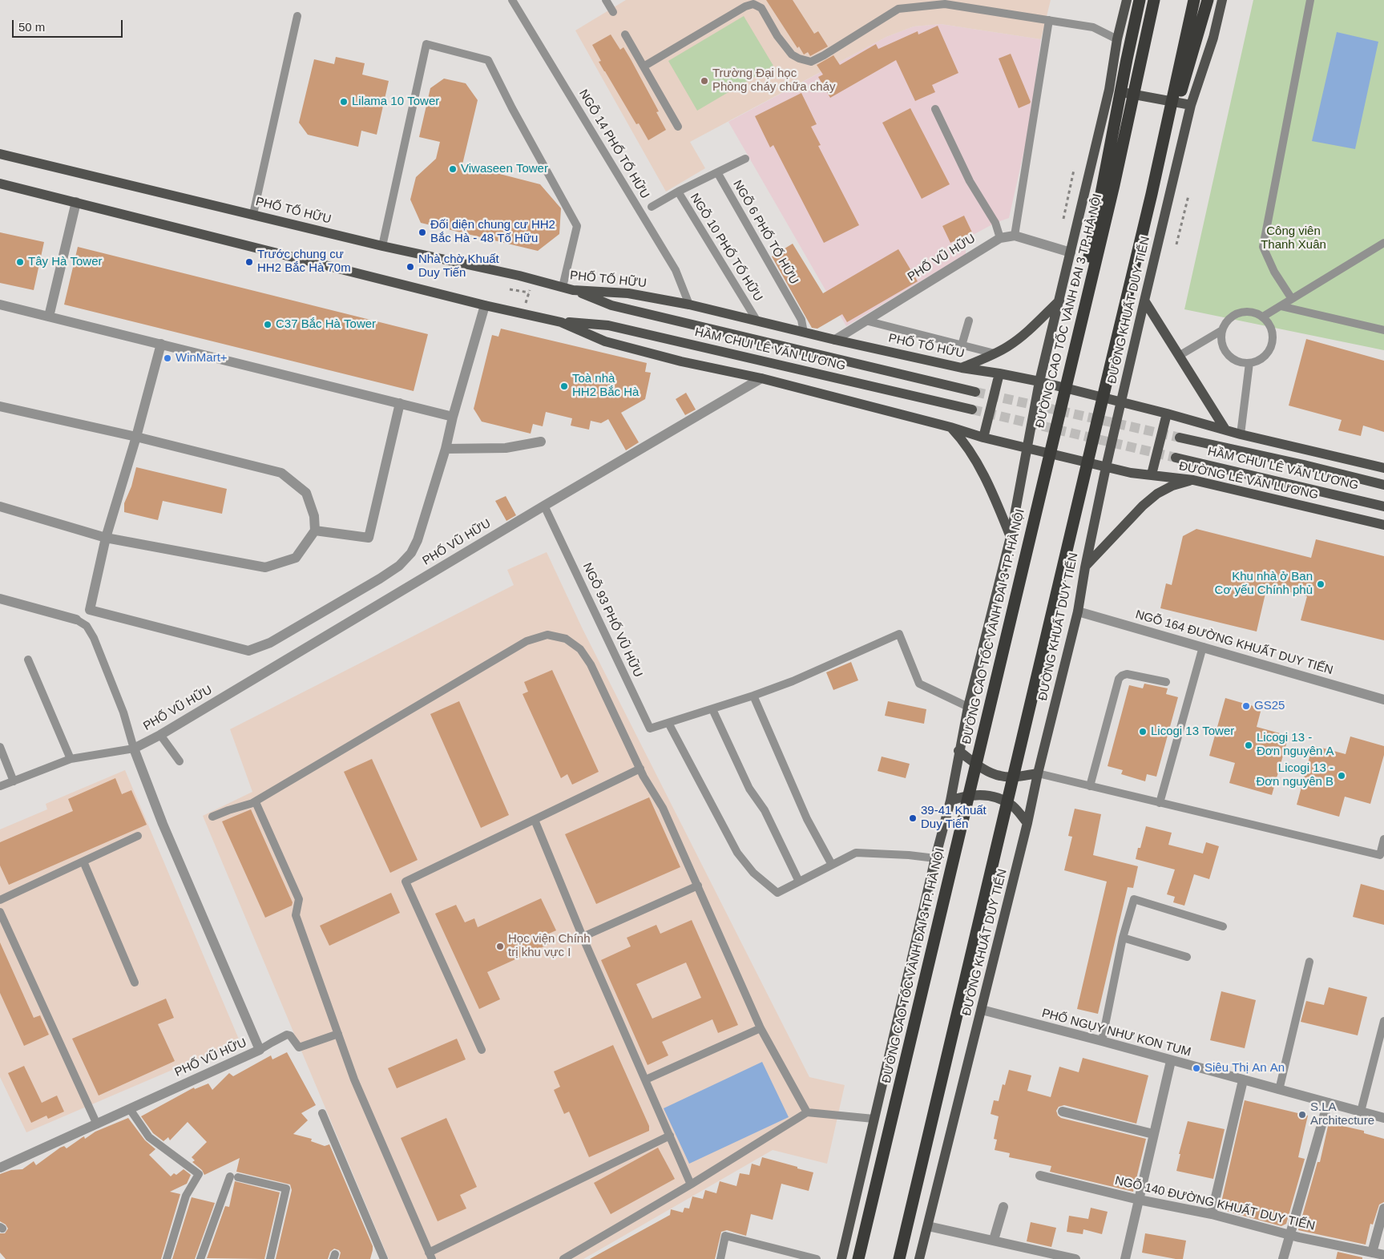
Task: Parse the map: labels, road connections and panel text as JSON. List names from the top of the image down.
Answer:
{
  "streets": {
    "highway": ["ĐƯỜNG CAO TỐC VÀNH ĐAI 3 TP. HÀ NỘI"],
    "main road": [
      "PHỐ TỐ HỮU",
      "ĐƯỜNG KHUẤT DUY TIẾN",
      "HẦM CHUI LÊ VĂN LƯƠNG",
      "ĐƯỜNG LÊ VĂN LƯƠNG"
    ],
    "street": [
      "PHỐ VŨ HỮU",
      "NGÕ 164 ĐƯỜNG KHUẤT DUY TIẾN",
      "PHỐ NGỤY NHƯ KON TUM",
      "NGÕ 140 ĐƯỜNG KHUẤT DUY TIẾN"
    ],
    "lane": [
      "NGÕ 14 PHỐ TỐ HỮU",
      "NGÕ 6 PHỐ TỐ HỮU",
      "NGÕ 10 PHỐ TỐ HỮU",
      "NGÕ 93 PHỐ VŨ HỮU"
    ]
  },
  "crossings": [
    ["NGÕ 14 PHỐ TỐ HỮU", "PHỐ TỐ HỮU"],
    ["PHỐ TỐ HỮU", "NGÕ 6 PHỐ TỐ HỮU"],
    ["PHỐ TỐ HỮU", "NGÕ 10 PHỐ TỐ HỮU"],
    ["PHỐ TỐ HỮU", "PHỐ VŨ HỮU"],
    ["PHỐ TỐ HỮU", "ĐƯỜNG KHUẤT DUY TIẾN"],
    ["PHỐ TỐ HỮU", "HẦM CHUI LÊ VĂN LƯƠNG"],
    ["PHỐ VŨ HỮU", "NGÕ 93 PHỐ VŨ HỮU"],
    ["ĐƯỜNG KHUẤT DUY TIẾN", "ĐƯỜNG LÊ VĂN LƯƠNG"],
    ["ĐƯỜNG KHUẤT DUY TIẾN", "NGÕ 164 ĐƯỜNG KHUẤT DUY TIẾN"],
    ["ĐƯỜNG KHUẤT DUY TIẾN", "PHỐ NGỤY NHƯ KON TUM"]
  ],
  "parks": ["Công viên Thanh Xuân"],
  "places": [
    "Trường Đại học Phòng cháy chữa cháy",
    "Lilama 10 Tower",
    "Viwaseen Tower",
    "Đối diện chung cư HH2 Bắc Hà - 48 Tố Hữu",
    "Tây Hà Tower",
    "Trước chung cư HH2 Bắc Hà 70m",
    "Nhà chờ Khuất Duy Tiến",
    "C37 Bắc Hà Tower",
    "WinMart+",
    "Toà nhà HH2 Bắc Hà",
    "Khu nhà ở Ban Cơ yếu Chính phủ",
    "GS25",
    "Licogi 13 Tower",
    "Licogi 13 - Đơn nguyên A",
    "Licogi 13 - Đơn nguyên B",
    "39-41 Khuất Duy Tiến",
    "Học viện Chính trị khu vực I",
    "Siêu Thị An An",
    "S.LA Architecture"
  ],
  "scale_bar": "50 m"
}
